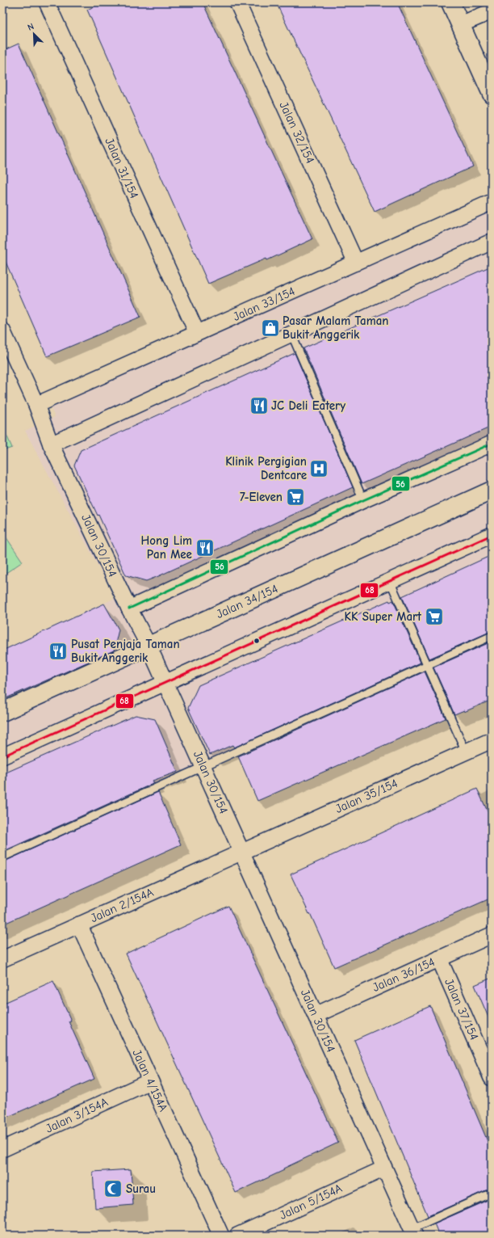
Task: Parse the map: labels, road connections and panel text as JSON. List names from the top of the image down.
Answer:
{
  "streets": {
    "street": [
      "Jalan 32/154",
      "Jalan 31/154",
      "Jalan 33/154",
      "Jalan 30/154",
      "Jalan 34/154",
      "Jalan 35/154",
      "Jalan 2/154A",
      "Jalan 36/154",
      "Jalan 37/154",
      "Jalan 4/154A",
      "Jalan 3/154A",
      "Jalan 5/154A"
    ]
  },
  "crossings": [
    ["Jalan 32/154", "Jalan 33/154"],
    ["Jalan 31/154", "Jalan 33/154"],
    ["Jalan 33/154", "Jalan 30/154"],
    ["Jalan 30/154", "Jalan 34/154"],
    ["Jalan 30/154", "Jalan 35/154"],
    ["Jalan 30/154", "Jalan 2/154A"],
    ["Jalan 30/154", "Jalan 36/154"],
    ["Jalan 30/154", "Jalan 5/154A"],
    ["Jalan 35/154", "Jalan 2/154A"],
    ["Jalan 2/154A", "Jalan 4/154A"],
    ["Jalan 36/154", "Jalan 37/154"],
    ["Jalan 4/154A", "Jalan 3/154A"]
  ],
  "places": {
    "shop": ["Pasar Malam Taman Bukit Anggerik"],
    "restaurant": ["JC Deli Eatery", "Hong Lim Pan Mee", "Pusat Penjaja Taman Bukit Anggerik"],
    "hospital": ["Klinik Pergigian Dentcare"],
    "supermarket": ["7-Eleven", "KK Super Mart"],
    "mosque": ["Surau"]
  },
  "lines": ["transit line 56", "transit line 68"],
  "north": "top left"
}
